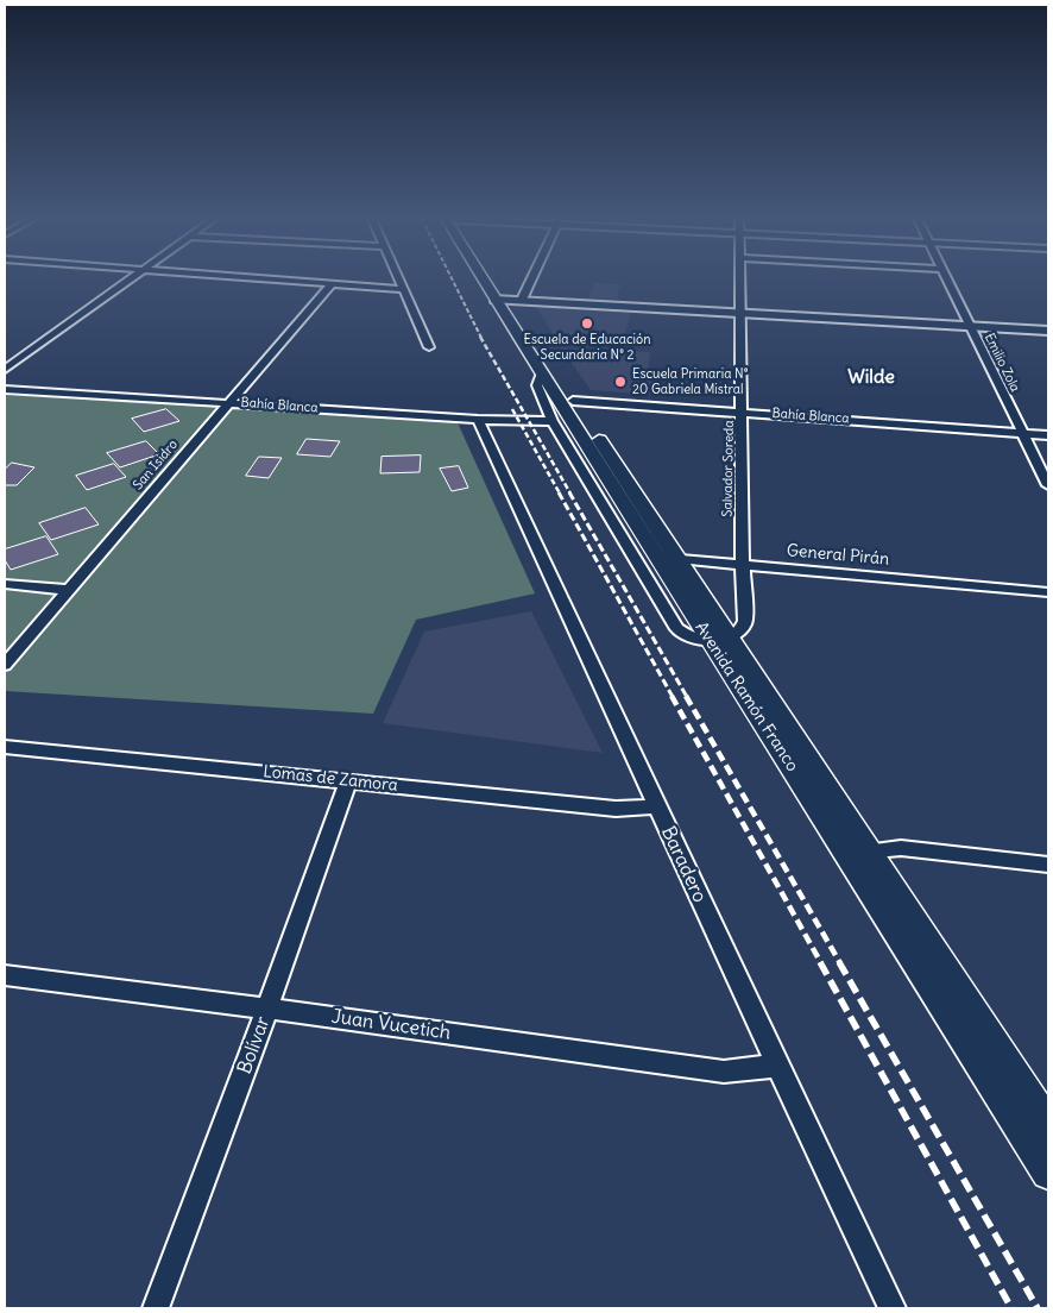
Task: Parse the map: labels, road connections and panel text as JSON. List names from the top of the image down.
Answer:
{
  "streets": {
    "main road": ["Avenida Ramón Franco"],
    "street": [
      "Emilio Zola",
      "Bahía Blanca",
      "San Isidro",
      "Salvador Soreda",
      "General Pirán",
      "Lomas de Zamora",
      "Baradero",
      "Juan Vucetich",
      "Bolívar"
    ]
  },
  "crossings": [
    ["Emilio Zola", "Bahía Blanca"],
    ["Bahía Blanca", "San Isidro"],
    ["Bahía Blanca", "Salvador Soreda"],
    ["Bahía Blanca", "Avenida Ramón Franco"],
    ["Bahía Blanca", "Baradero"],
    ["Salvador Soreda", "General Pirán"],
    ["Salvador Soreda", "Avenida Ramón Franco"],
    ["General Pirán", "Avenida Ramón Franco"],
    ["Lomas de Zamora", "Baradero"],
    ["Lomas de Zamora", "Bolívar"],
    ["Baradero", "Juan Vucetich"],
    ["Juan Vucetich", "Bolívar"]
  ],
  "districts": ["Wilde"],
  "places": ["Escuela de Educación Secundaria N° 2", "Escuela Primaria N° 20 Gabriela Mistral"]
}
